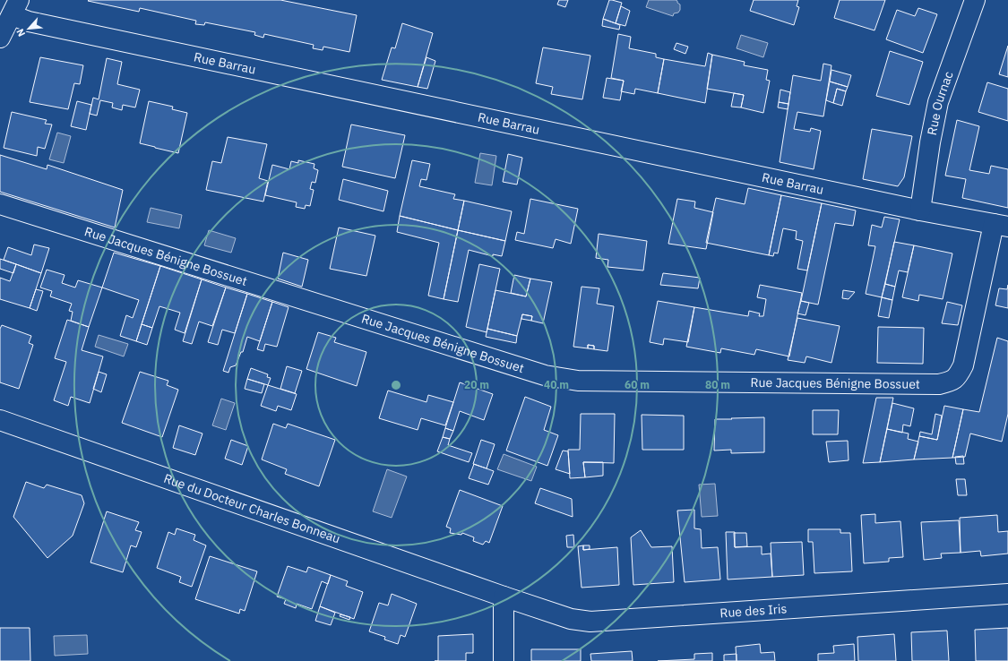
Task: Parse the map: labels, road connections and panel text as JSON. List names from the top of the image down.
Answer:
{
  "streets": {
    "street": [
      "Rue Barrau",
      "Rue Ournac",
      "Rue Jacques Bénigne Bossuet",
      "Rue du Docteur Charles Bonneau",
      "Rue des Iris"
    ]
  },
  "crossings": [
    ["Rue Barrau", "Rue Ournac"],
    ["Rue Barrau", "Rue Jacques Bénigne Bossuet"],
    ["Rue du Docteur Charles Bonneau", "Rue des Iris"]
  ],
  "north": "bottom left",
  "rings": [
    "20 m",
    "40 m",
    "60 m",
    "80 m"
  ]
}
